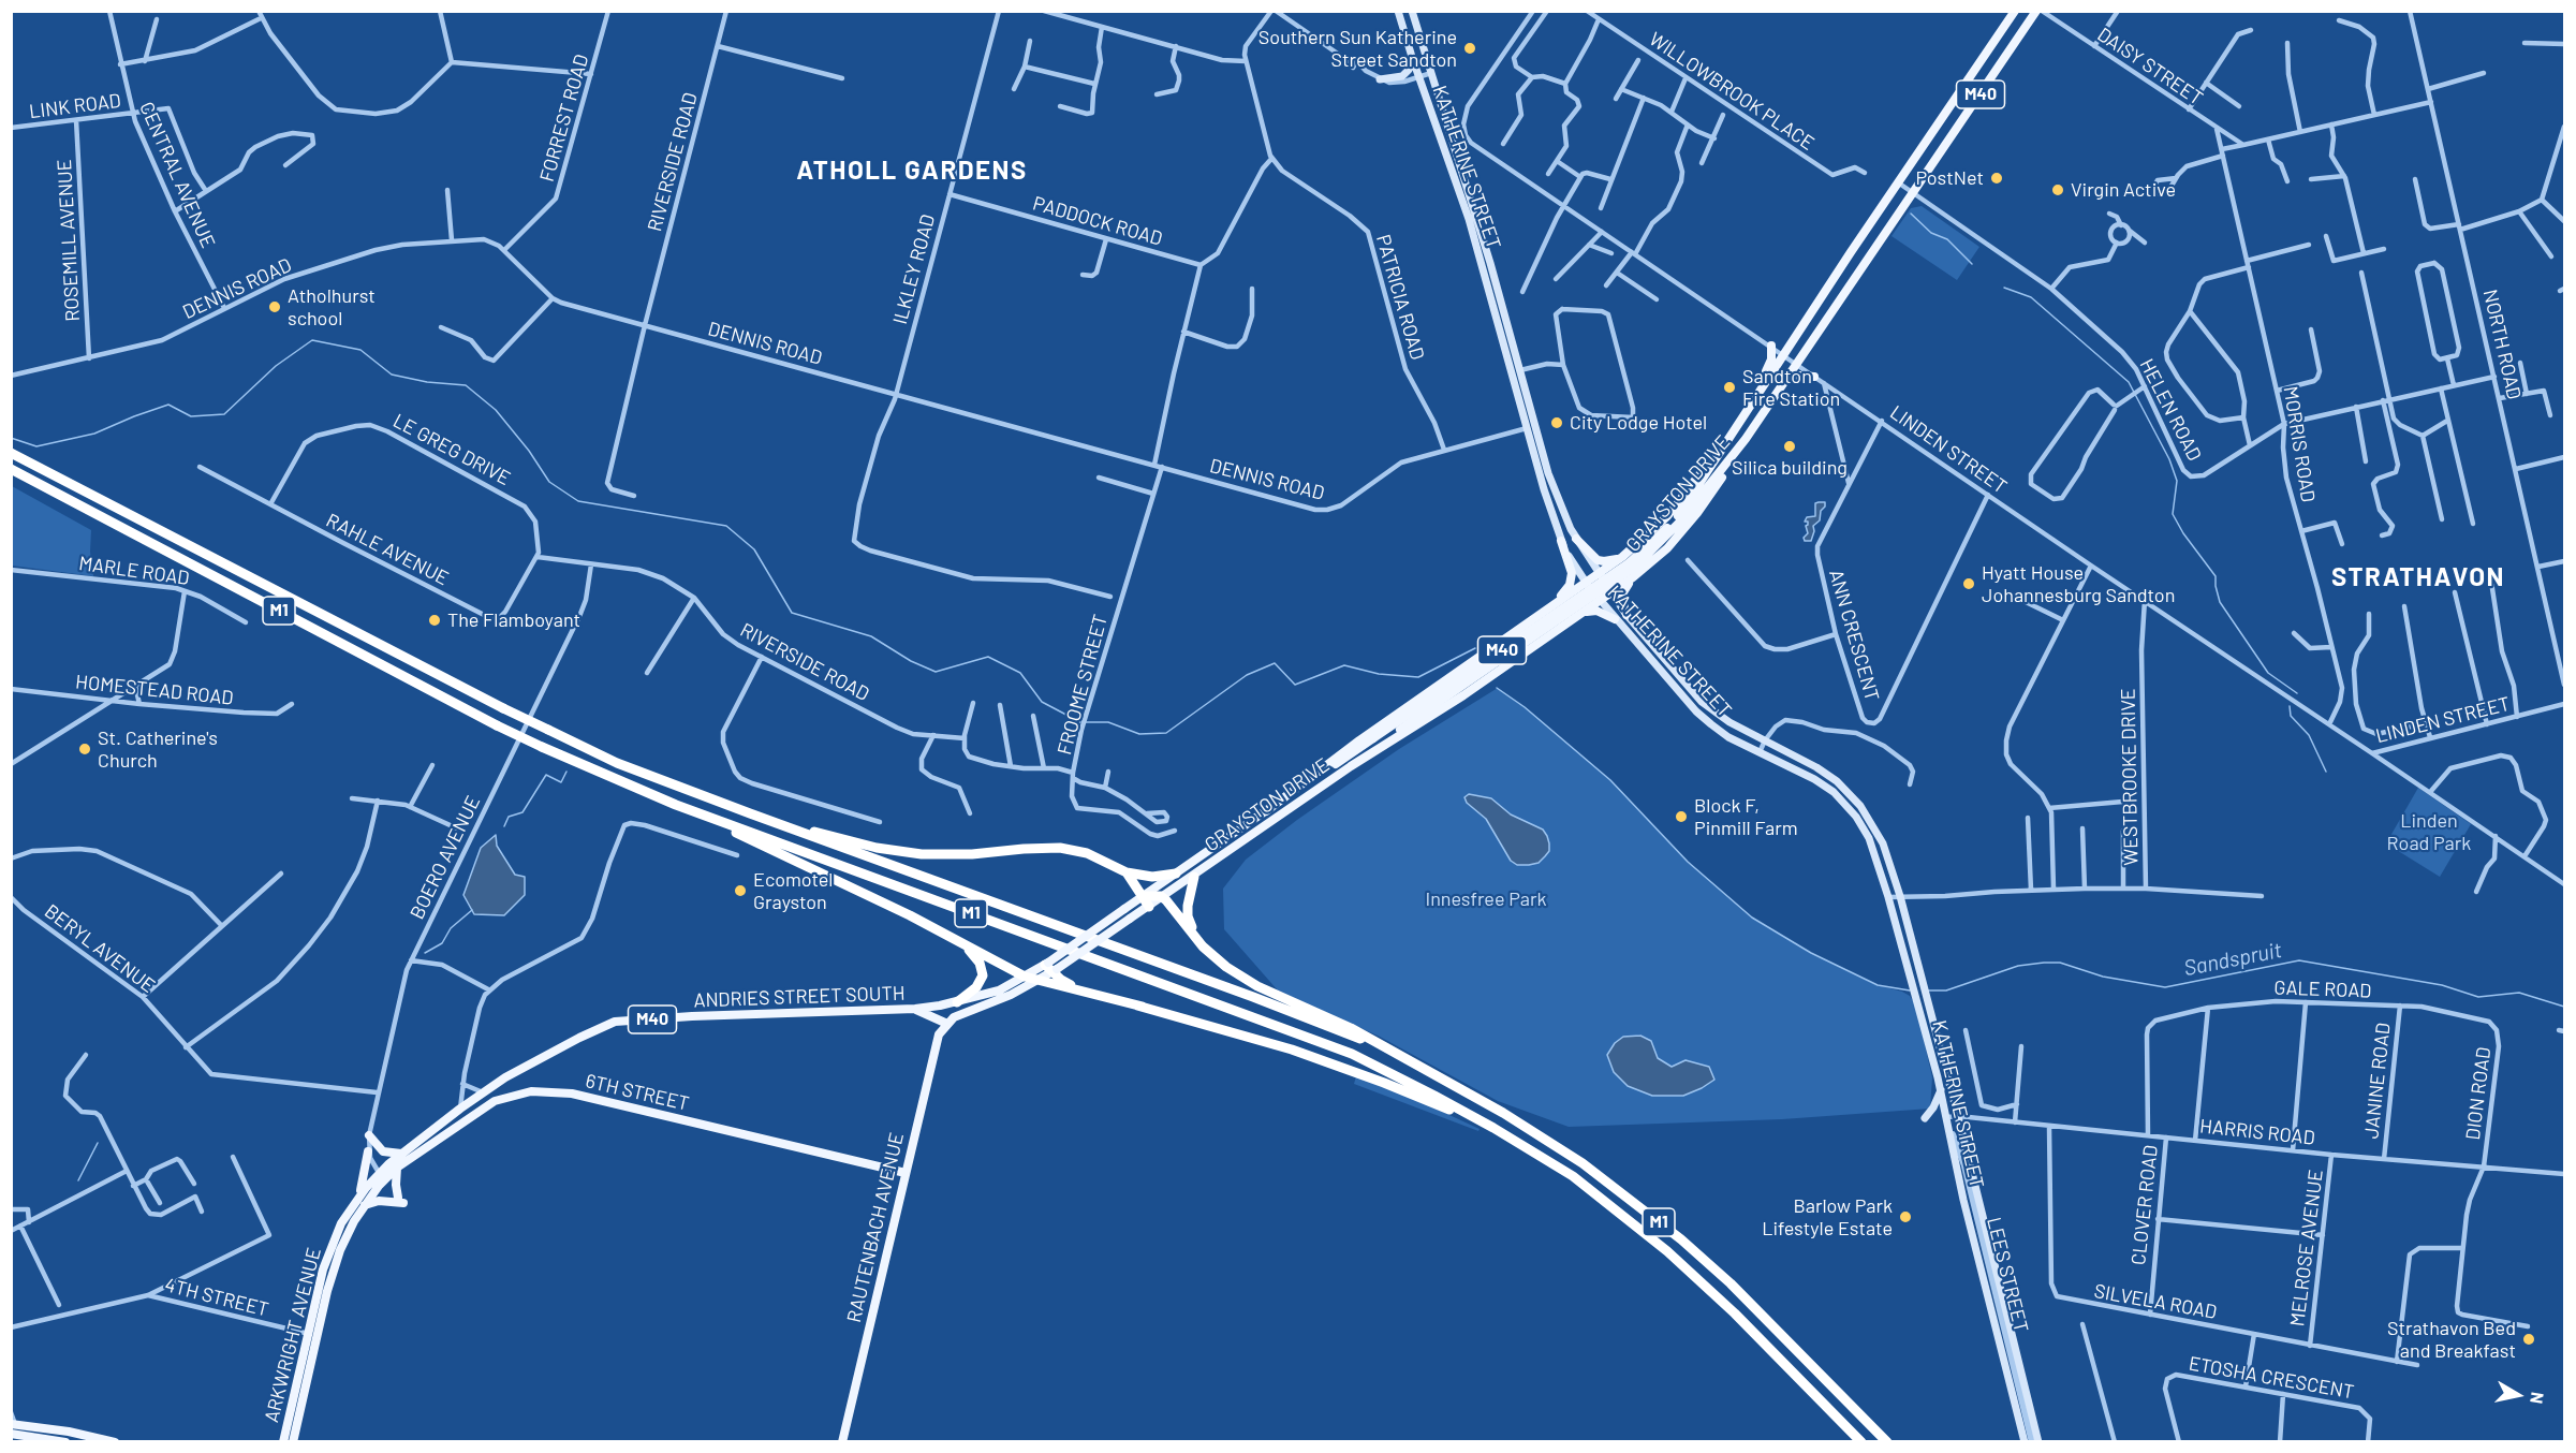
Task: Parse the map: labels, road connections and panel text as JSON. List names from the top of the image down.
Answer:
{
  "streets": {
    "highway": ["M1"],
    "main road": [
      "M40",
      "KATHERINE STREET",
      "GRAYSTON DRIVE",
      "ANDRIES STREET SOUTH",
      "6TH STREET",
      "RAUTENBACH AVENUE",
      "ARKWRIGHT AVENUE"
    ],
    "street": [
      "DAISY STREET",
      "WILLOWBROOK PLACE",
      "LINK ROAD",
      "FORREST ROAD",
      "RIVERSIDE ROAD",
      "CENTRAL AVENUE",
      "PADDOCK ROAD",
      "ROSEMILL AVENUE",
      "ILKLEY ROAD",
      "DENNIS ROAD",
      "PATRICIA ROAD",
      "NORTH ROAD",
      "HELEN ROAD",
      "MORRIS ROAD",
      "LE GREG DRIVE",
      "LINDEN STREET",
      "RAHLE AVENUE",
      "MARLE ROAD",
      "ANN CRESCENT",
      "FROOME STREET",
      "HOMESTEAD ROAD",
      "WESTBROOKE DRIVE",
      "BOERO AVENUE",
      "BERYL AVENUE",
      "GALE ROAD",
      "JANINE ROAD",
      "DION ROAD",
      "HARRIS ROAD",
      "CLOVER ROAD",
      "MELROSE AVENUE",
      "LEES STREET",
      "4TH STREET",
      "SILVELA ROAD",
      "ETOSHA CRESCENT"
    ]
  },
  "crossings": [
    ["DAISY STREET", "MORRIS ROAD"],
    ["LINK ROAD", "CENTRAL AVENUE"],
    ["LINK ROAD", "ROSEMILL AVENUE"],
    ["FORREST ROAD", "DENNIS ROAD"],
    ["RIVERSIDE ROAD", "DENNIS ROAD"],
    ["RIVERSIDE ROAD", "LE GREG DRIVE"],
    ["RIVERSIDE ROAD", "RAHLE AVENUE"],
    ["RIVERSIDE ROAD", "BOERO AVENUE"],
    ["KATHERINE STREET", "DENNIS ROAD"],
    ["KATHERINE STREET", "WESTBROOKE DRIVE"],
    ["KATHERINE STREET", "HARRIS ROAD"],
    ["KATHERINE STREET", "LEES STREET"],
    ["CENTRAL AVENUE", "DENNIS ROAD"],
    ["PADDOCK ROAD", "ILKLEY ROAD"],
    ["ROSEMILL AVENUE", "DENNIS ROAD"],
    ["ILKLEY ROAD", "DENNIS ROAD"],
    ["DENNIS ROAD", "PATRICIA ROAD"],
    ["DENNIS ROAD", "FROOME STREET"],
    ["NORTH ROAD", "HELEN ROAD"],
    ["HELEN ROAD", "MORRIS ROAD"],
    ["HELEN ROAD", "GRAYSTON DRIVE"],
    ["MORRIS ROAD", "LINDEN STREET"],
    ["LE GREG DRIVE", "RAHLE AVENUE"],
    ["LINDEN STREET", "GRAYSTON DRIVE"],
    ["LINDEN STREET", "ANN CRESCENT"],
    ["LINDEN STREET", "WESTBROOKE DRIVE"],
    ["GRAYSTON DRIVE", "ANDRIES STREET SOUTH"],
    ["GRAYSTON DRIVE", "RAUTENBACH AVENUE"],
    ["BOERO AVENUE", "BERYL AVENUE"],
    ["BOERO AVENUE", "ANDRIES STREET SOUTH"],
    ["BOERO AVENUE", "6TH STREET"],
    ["BOERO AVENUE", "ARKWRIGHT AVENUE"],
    ["GALE ROAD", "JANINE ROAD"],
    ["GALE ROAD", "DION ROAD"],
    ["GALE ROAD", "HARRIS ROAD"],
    ["ANDRIES STREET SOUTH", "6TH STREET"],
    ["ANDRIES STREET SOUTH", "ARKWRIGHT AVENUE"],
    ["JANINE ROAD", "HARRIS ROAD"],
    ["6TH STREET", "RAUTENBACH AVENUE"],
    ["6TH STREET", "ARKWRIGHT AVENUE"],
    ["DION ROAD", "HARRIS ROAD"],
    ["HARRIS ROAD", "CLOVER ROAD"],
    ["HARRIS ROAD", "MELROSE AVENUE"],
    ["HARRIS ROAD", "LEES STREET"],
    ["HARRIS ROAD", "SILVELA ROAD"],
    ["CLOVER ROAD", "SILVELA ROAD"],
    ["MELROSE AVENUE", "SILVELA ROAD"],
    ["4TH STREET", "ARKWRIGHT AVENUE"]
  ],
  "districts": ["ATHOLL GARDENS", "STRATHAVON"],
  "water": ["Sandspruit"],
  "parks": ["Linden Road Park", "Innesfree Park"],
  "places": [
    "Southern Sun Katherine Street Sandton",
    "PostNet",
    "Virgin Active",
    "Atholhurst school",
    "Sandton Fire Station",
    "City Lodge Hotel",
    "Silica building",
    "Hyatt House Johannesburg Sandton",
    "The Flamboyant",
    "St. Catherine's Church",
    "Block F, Pinmill Farm",
    "Ecomotel Grayston",
    "Barlow Park Lifestyle Estate",
    "Strathavon Bed and Breakfast"
  ],
  "north": "right"
}
